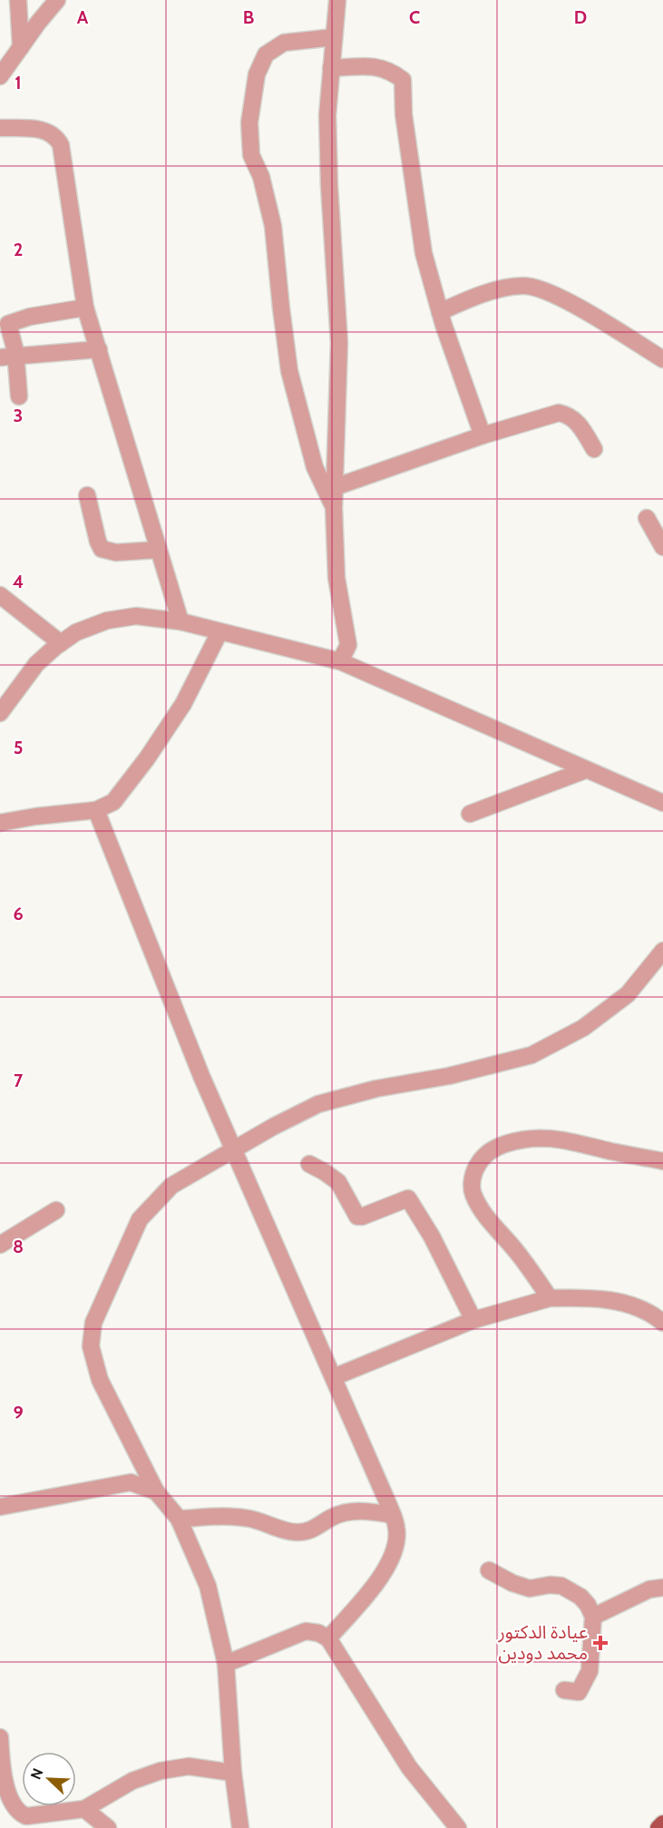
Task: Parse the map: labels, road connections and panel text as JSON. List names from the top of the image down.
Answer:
{
  "places": {
    "health": ["عيادة الدكتور محمد دودين"]
  },
  "north": "top left",
  "grid": {
    "columns": [
      "A",
      "B",
      "C",
      "D"
    ],
    "rows": [
      "1",
      "2",
      "3",
      "4",
      "5",
      "6",
      "7",
      "8",
      "9"
    ]
  }
}
